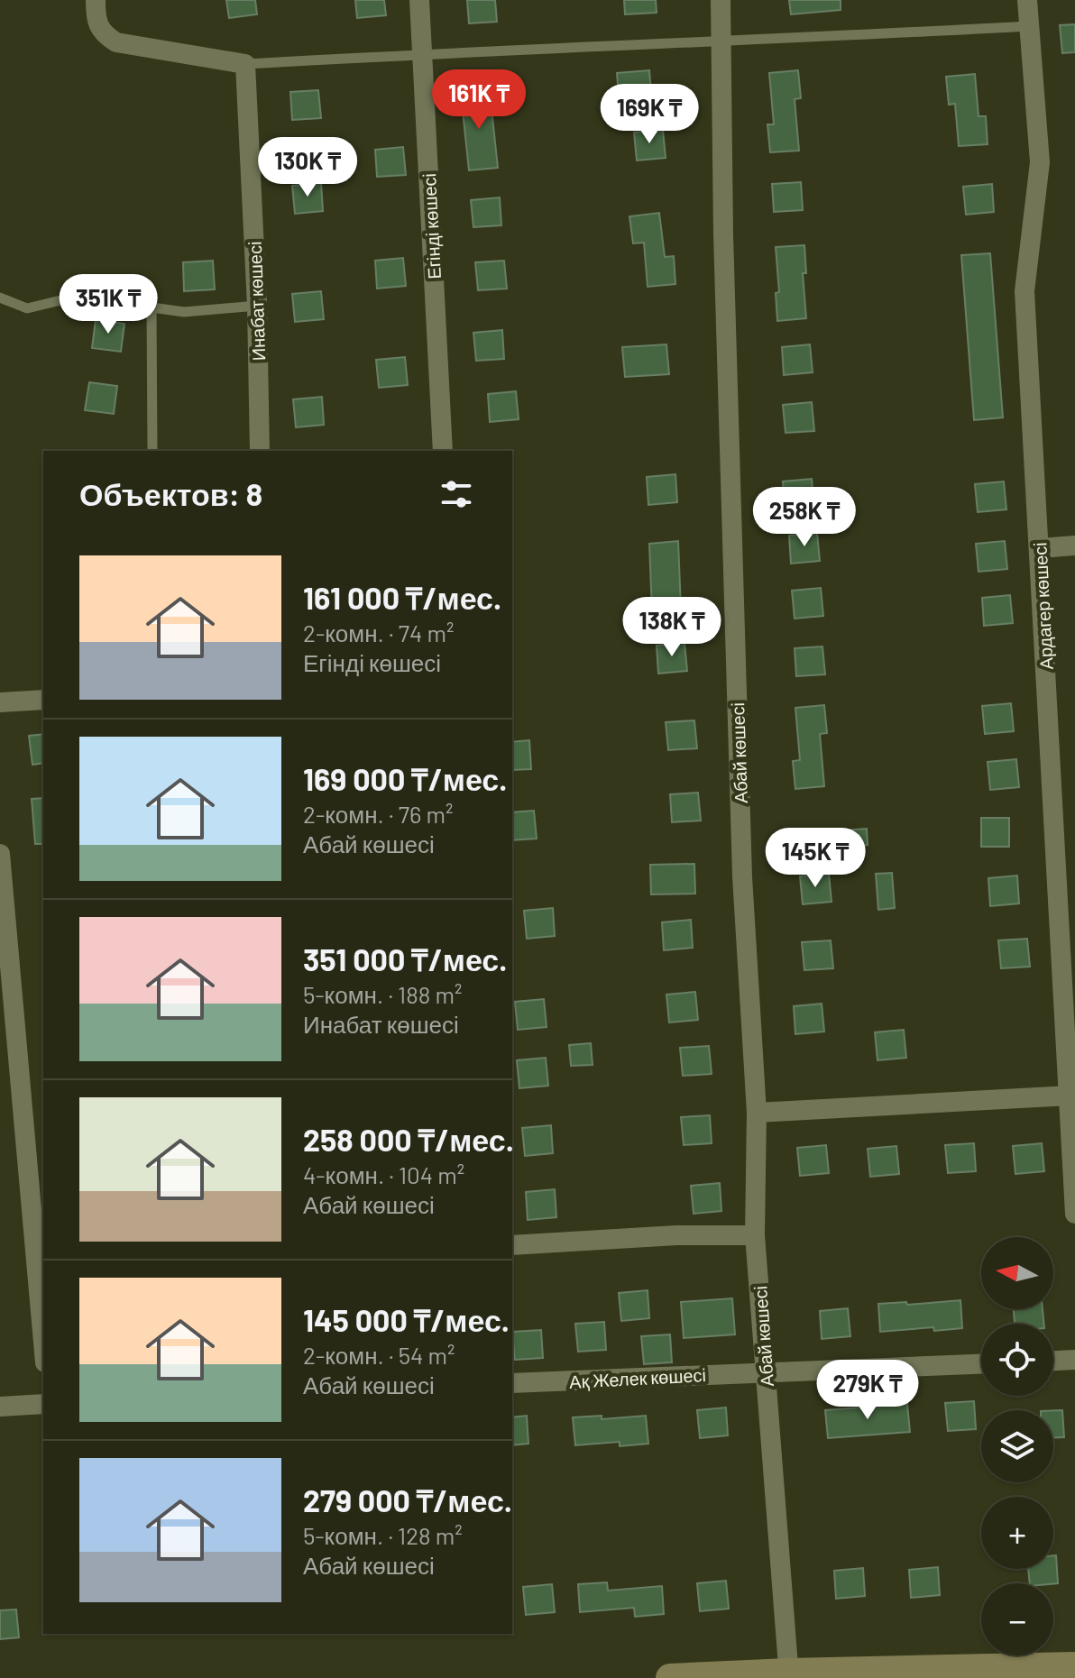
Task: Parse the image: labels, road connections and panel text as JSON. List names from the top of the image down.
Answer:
{
  "streets": {
    "street": [
      "Егінді көшесі",
      "Инабат көшесі",
      "Ардагер көшесі",
      "Абай көшесі",
      "Ақ Желек көшесі"
    ]
  },
  "crossings": [
    ["Абай көшесі", "Ақ Желек көшесі"]
  ],
  "north": "left",
  "page": {
    "price": [
      "161K ₸",
      "169K ₸",
      "130K ₸",
      "351K ₸",
      "258K ₸",
      "138K ₸",
      "145K ₸",
      "279K ₸"
    ],
    "heading": "Объектов: 8",
    "list": [
      {
        "name": "161 000 ₸/мес.",
        "note": "2-комн. · 74 m² · Егінді көшесі"
      },
      {
        "name": "169 000 ₸/мес.",
        "note": "2-комн. · 76 m² · Абай көшесі"
      },
      {
        "name": "351 000 ₸/мес.",
        "note": "5-комн. · 188 m² · Инабат көшесі"
      },
      {
        "name": "258 000 ₸/мес.",
        "note": "4-комн. · 104 m² · Абай көшесі"
      },
      {
        "name": "145 000 ₸/мес.",
        "note": "2-комн. · 54 m² · Абай көшесі"
      },
      {
        "name": "279 000 ₸/мес.",
        "note": "5-комн. · 128 m² · Абай көшесі"
      }
    ],
    "map_buttons": ["+", "−"]
  }
}
